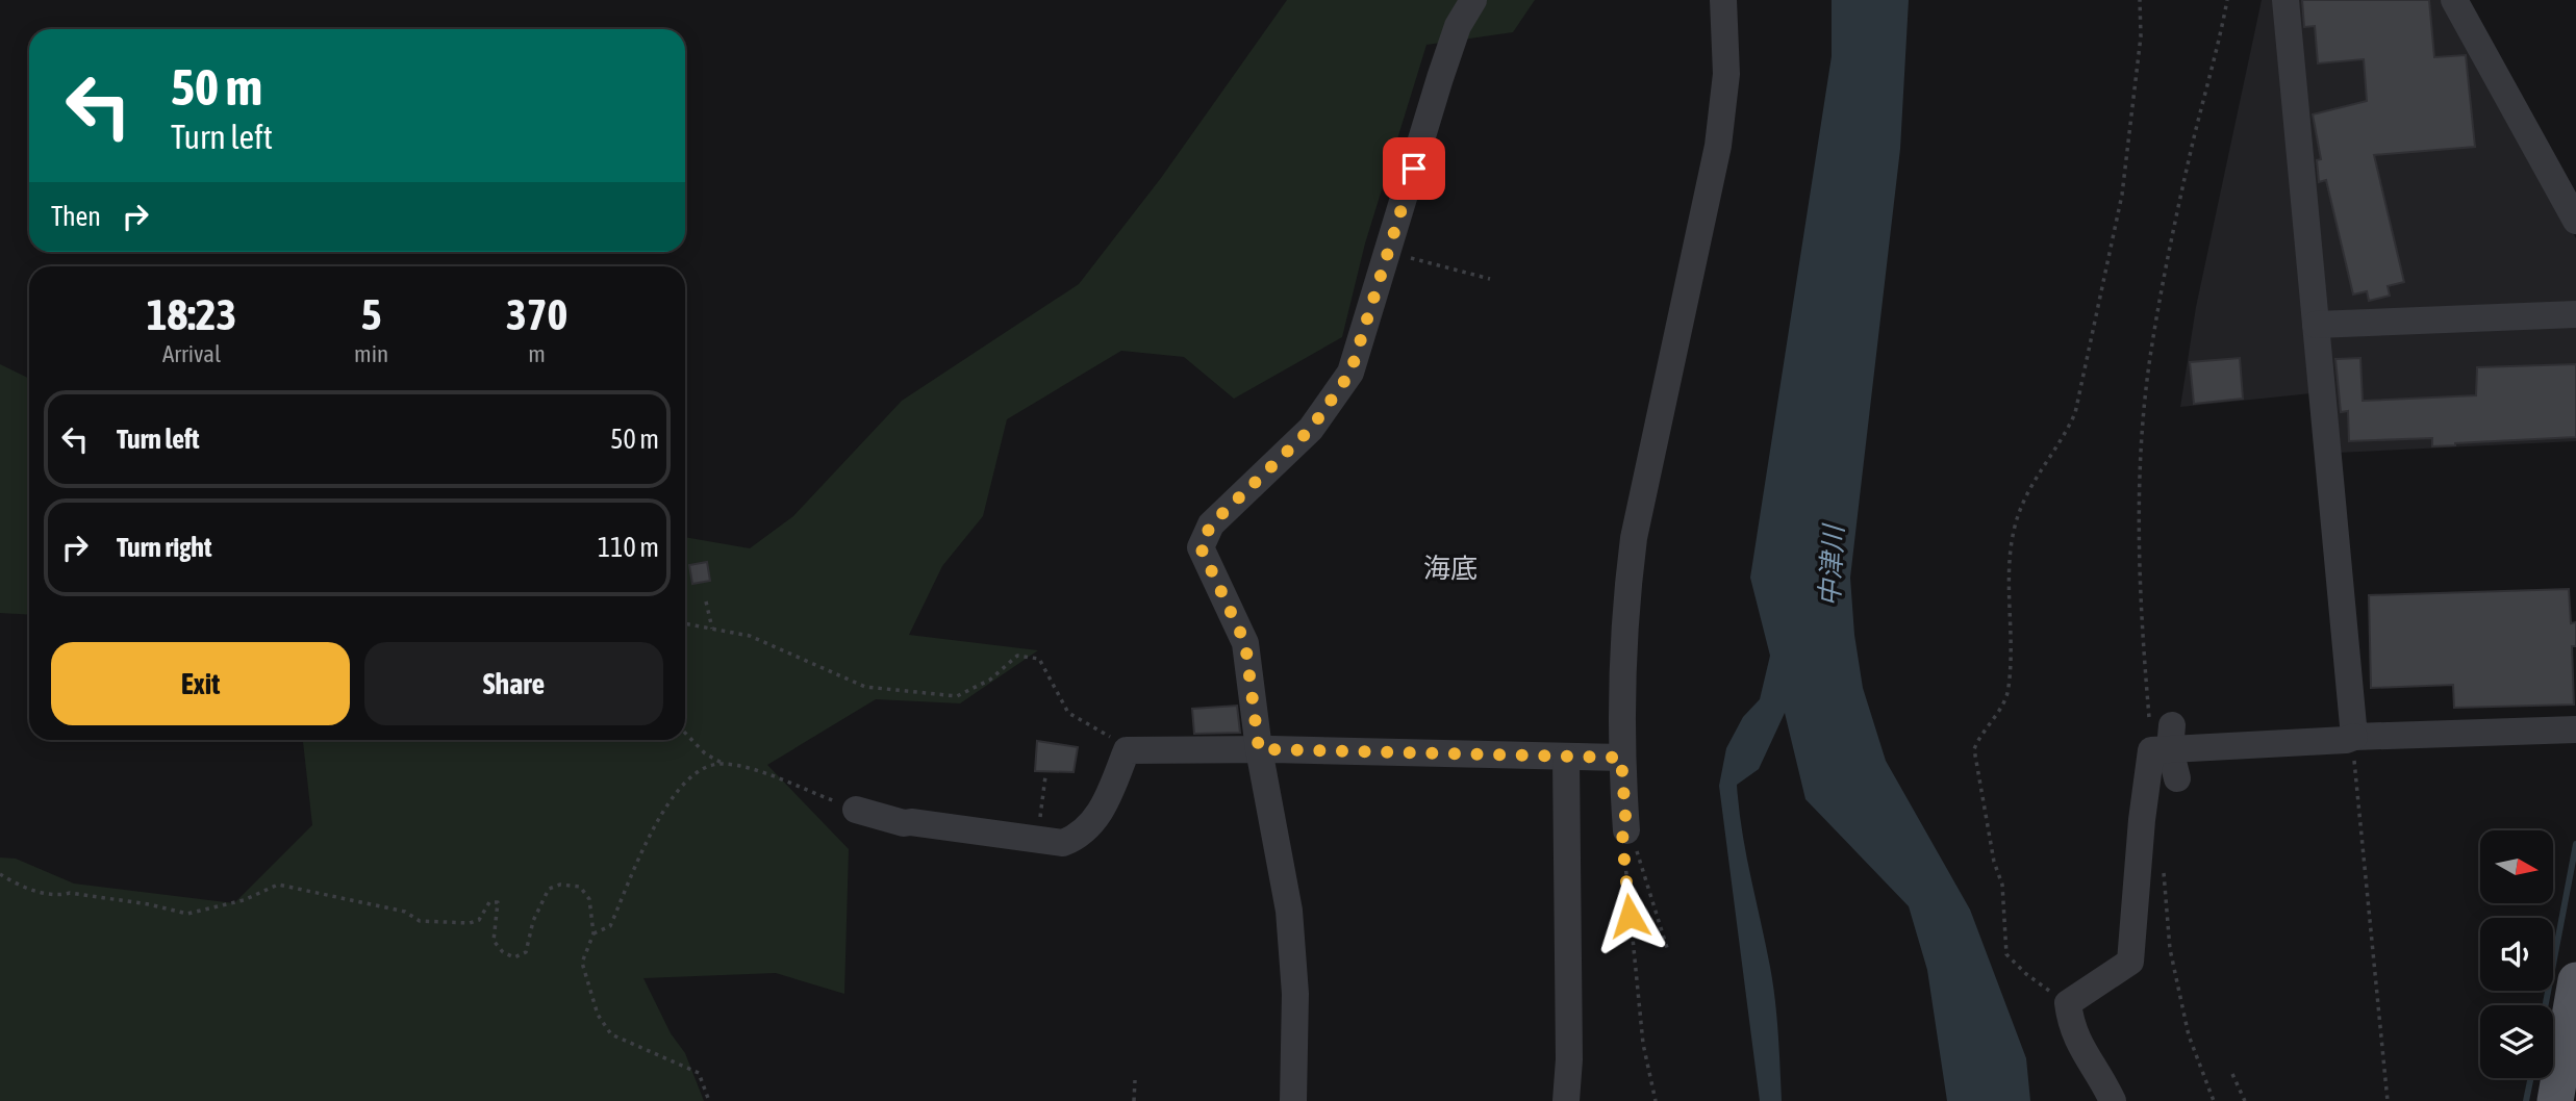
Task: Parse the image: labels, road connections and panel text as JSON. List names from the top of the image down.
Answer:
{
  "districts": ["海底"],
  "water": ["中津川"],
  "north": "right",
  "page": {
    "turn": ["50 m", "Turn left"],
    "then": "Then",
    "eta": [
      "18:23",
      "Arrival",
      "5",
      "min",
      "370",
      "m"
    ],
    "list": [
      {
        "name": "Turn left",
        "value": "50 m"
      },
      {
        "name": "Turn right",
        "value": "110 m"
      }
    ],
    "buttons": ["Exit", "Share"]
  }
}
